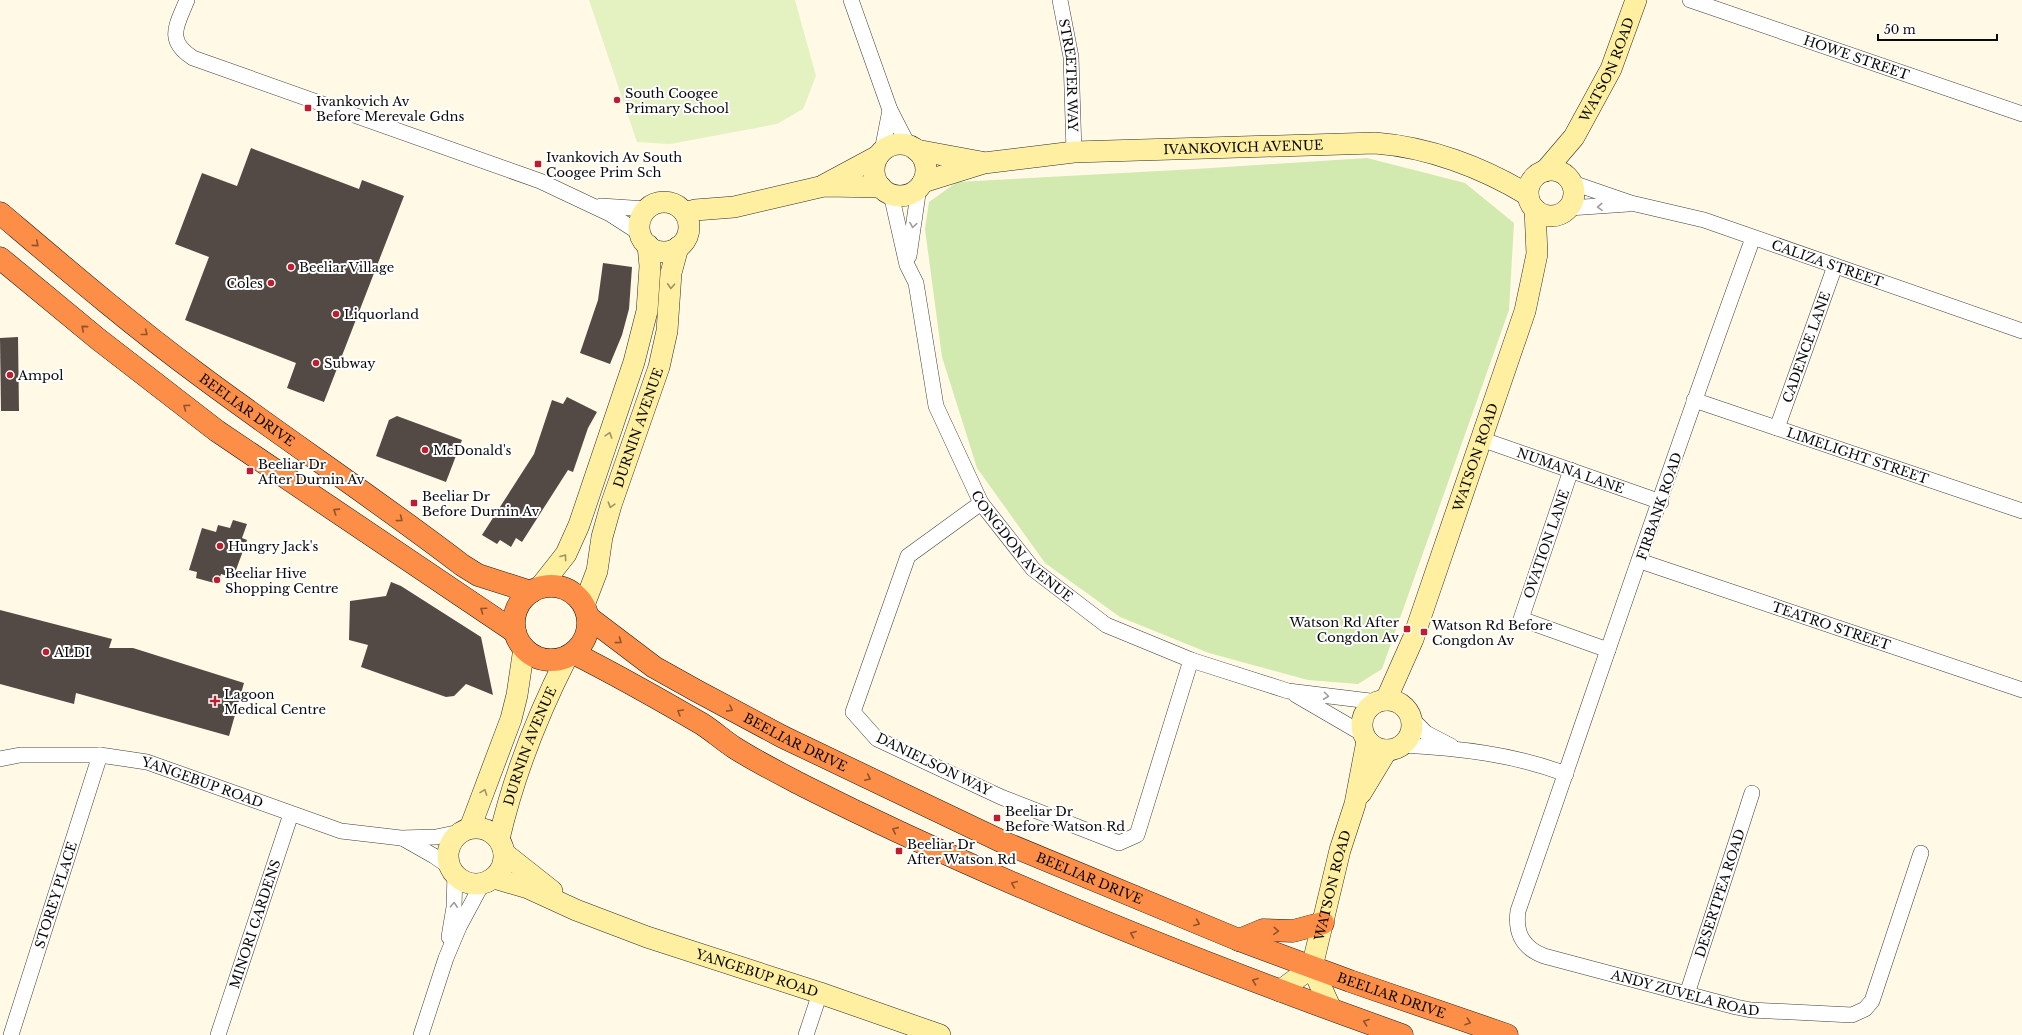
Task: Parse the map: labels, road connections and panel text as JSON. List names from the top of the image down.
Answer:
{
  "streets": {
    "highway": ["BEELIAR DRIVE"],
    "street": [
      "HOWE STREET",
      "WATSON ROAD",
      "STREETER WAY",
      "IVANKOVICH AVENUE",
      "CALIZA STREET",
      "CADENCE LANE",
      "DURNIN AVENUE",
      "LIMELIGHT STREET",
      "NUMANA LANE",
      "FIRBANK ROAD",
      "CONGDON AVENUE",
      "OVATION LANE",
      "TEATRO STREET",
      "DANIELSON WAY",
      "YANGEBUP ROAD",
      "DESERTPEA ROAD",
      "STOREY PLACE",
      "MINORI GARDENS",
      "ANDY ZUVELA ROAD"
    ]
  },
  "crossings": [
    ["WATSON ROAD", "IVANKOVICH AVENUE"],
    ["WATSON ROAD", "CALIZA STREET"],
    ["WATSON ROAD", "BEELIAR DRIVE"],
    ["WATSON ROAD", "NUMANA LANE"],
    ["WATSON ROAD", "CONGDON AVENUE"],
    ["STREETER WAY", "IVANKOVICH AVENUE"],
    ["IVANKOVICH AVENUE", "CALIZA STREET"],
    ["IVANKOVICH AVENUE", "CONGDON AVENUE"],
    ["CALIZA STREET", "CADENCE LANE"],
    ["CALIZA STREET", "FIRBANK ROAD"],
    ["CADENCE LANE", "LIMELIGHT STREET"],
    ["BEELIAR DRIVE", "DURNIN AVENUE"],
    ["DURNIN AVENUE", "YANGEBUP ROAD"],
    ["LIMELIGHT STREET", "FIRBANK ROAD"],
    ["NUMANA LANE", "FIRBANK ROAD"],
    ["NUMANA LANE", "OVATION LANE"],
    ["FIRBANK ROAD", "OVATION LANE"],
    ["FIRBANK ROAD", "TEATRO STREET"],
    ["FIRBANK ROAD", "ANDY ZUVELA ROAD"],
    ["CONGDON AVENUE", "DANIELSON WAY"],
    ["YANGEBUP ROAD", "STOREY PLACE"],
    ["YANGEBUP ROAD", "MINORI GARDENS"],
    ["DESERTPEA ROAD", "ANDY ZUVELA ROAD"]
  ],
  "places": {
    "other": [
      "South Coogee Primary School",
      "Beeliar Village",
      "Coles",
      "Liquorland",
      "Subway",
      "Ampol",
      "McDonald's",
      "Hungry Jack's",
      "Beeliar Hive Shopping Centre",
      "ALDI"
    ],
    "transit": [
      "Ivankovich Av Before Merevale Gdns",
      "Ivankovich Av South Coogee Prim Sch",
      "Beeliar Dr After Durnin Av",
      "Beeliar Dr Before Durnin Av",
      "Watson Rd After Congdon Av",
      "Watson Rd Before Congdon Av",
      "Beeliar Dr Before Watson Rd",
      "Beeliar Dr After Watson Rd"
    ],
    "health": ["Lagoon Medical Centre"]
  },
  "scale_bar": "50 m"
}
